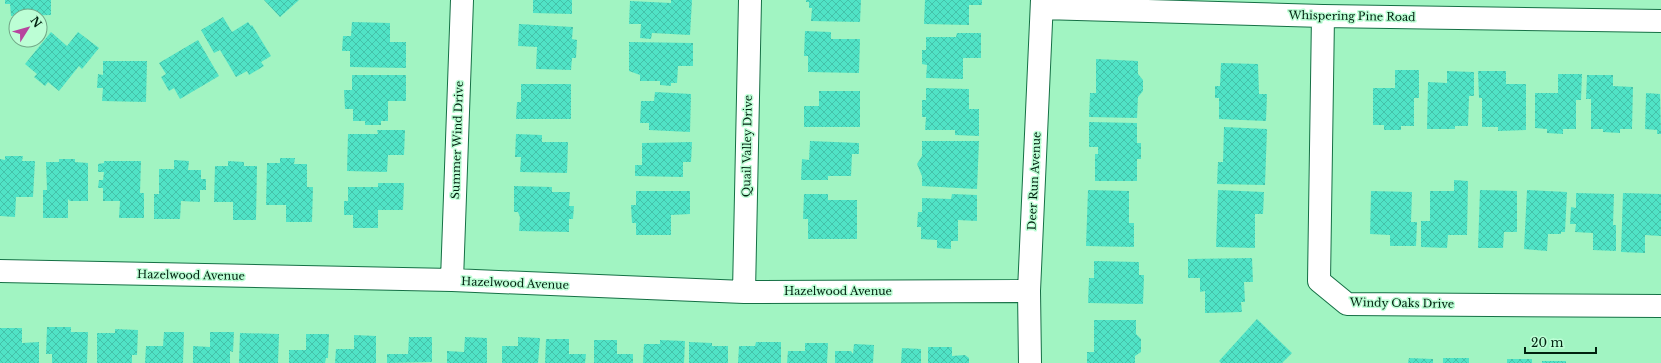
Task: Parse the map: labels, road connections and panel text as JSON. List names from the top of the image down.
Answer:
{
  "streets": {
    "street": [
      "Whispering Pine Road",
      "Summer Wind Drive",
      "Quail Valley Drive",
      "Deer Run Avenue",
      "Hazelwood Avenue",
      "Windy Oaks Drive"
    ]
  },
  "crossings": [
    ["Whispering Pine Road", "Deer Run Avenue"],
    ["Whispering Pine Road", "Windy Oaks Drive"],
    ["Summer Wind Drive", "Hazelwood Avenue"],
    ["Quail Valley Drive", "Hazelwood Avenue"],
    ["Deer Run Avenue", "Hazelwood Avenue"]
  ],
  "scale_bar": "20 m",
  "north": "top right"
}
